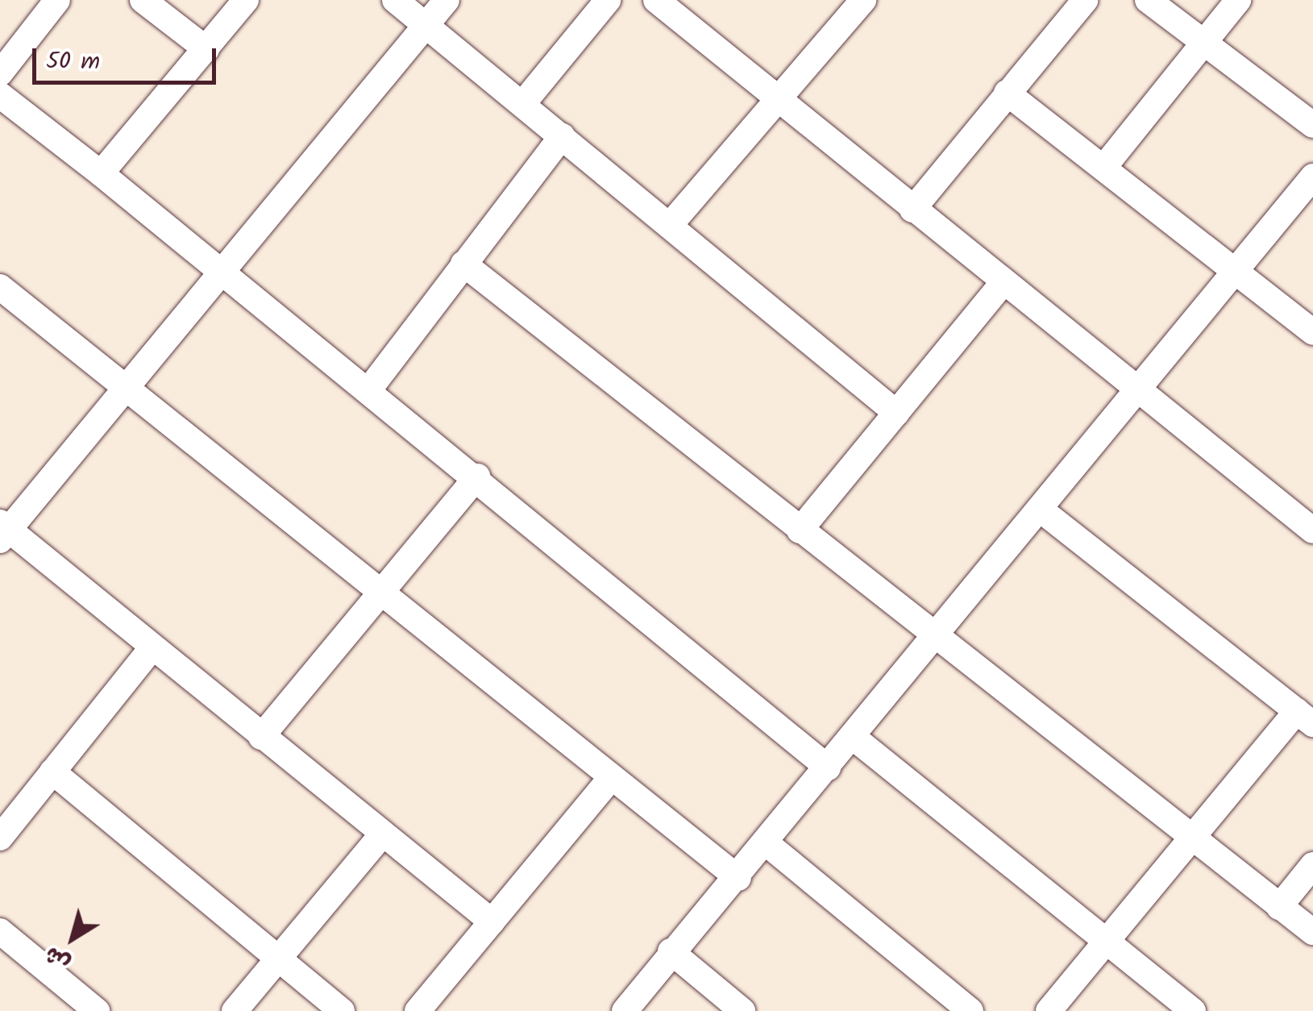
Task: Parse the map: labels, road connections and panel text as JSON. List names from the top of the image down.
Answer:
{
  "scale_bar": "50 m",
  "north": "bottom left"
}
